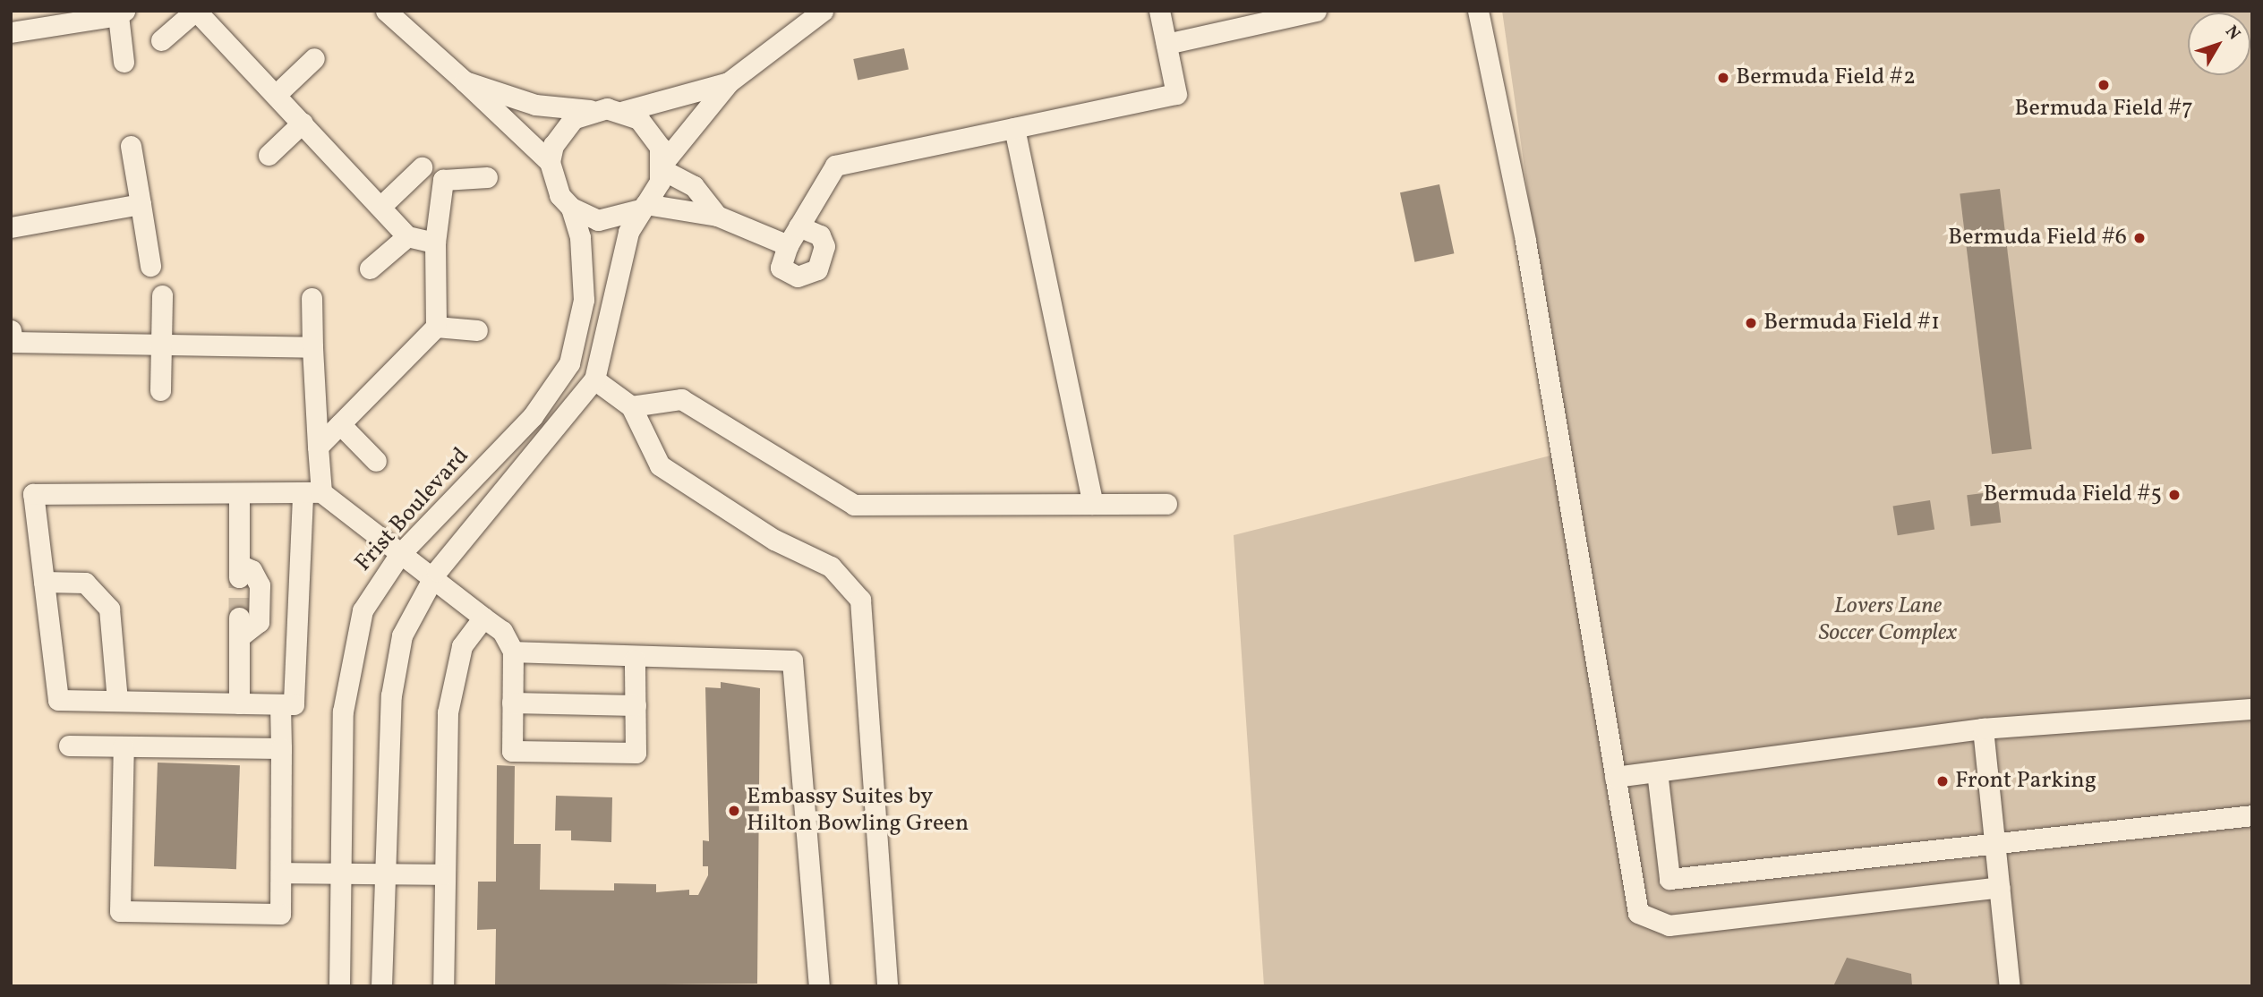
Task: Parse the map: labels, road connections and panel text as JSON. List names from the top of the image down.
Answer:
{
  "streets": {
    "street": ["Frist Boulevard"]
  },
  "parks": ["Lovers Lane Soccer Complex"],
  "places": [
    "Bermuda Field #2",
    "Bermuda Field #7",
    "Bermuda Field #6",
    "Bermuda Field #1",
    "Bermuda Field #5",
    "Front Parking",
    "Embassy Suites by Hilton Bowling Green"
  ],
  "north": "top right"
}
